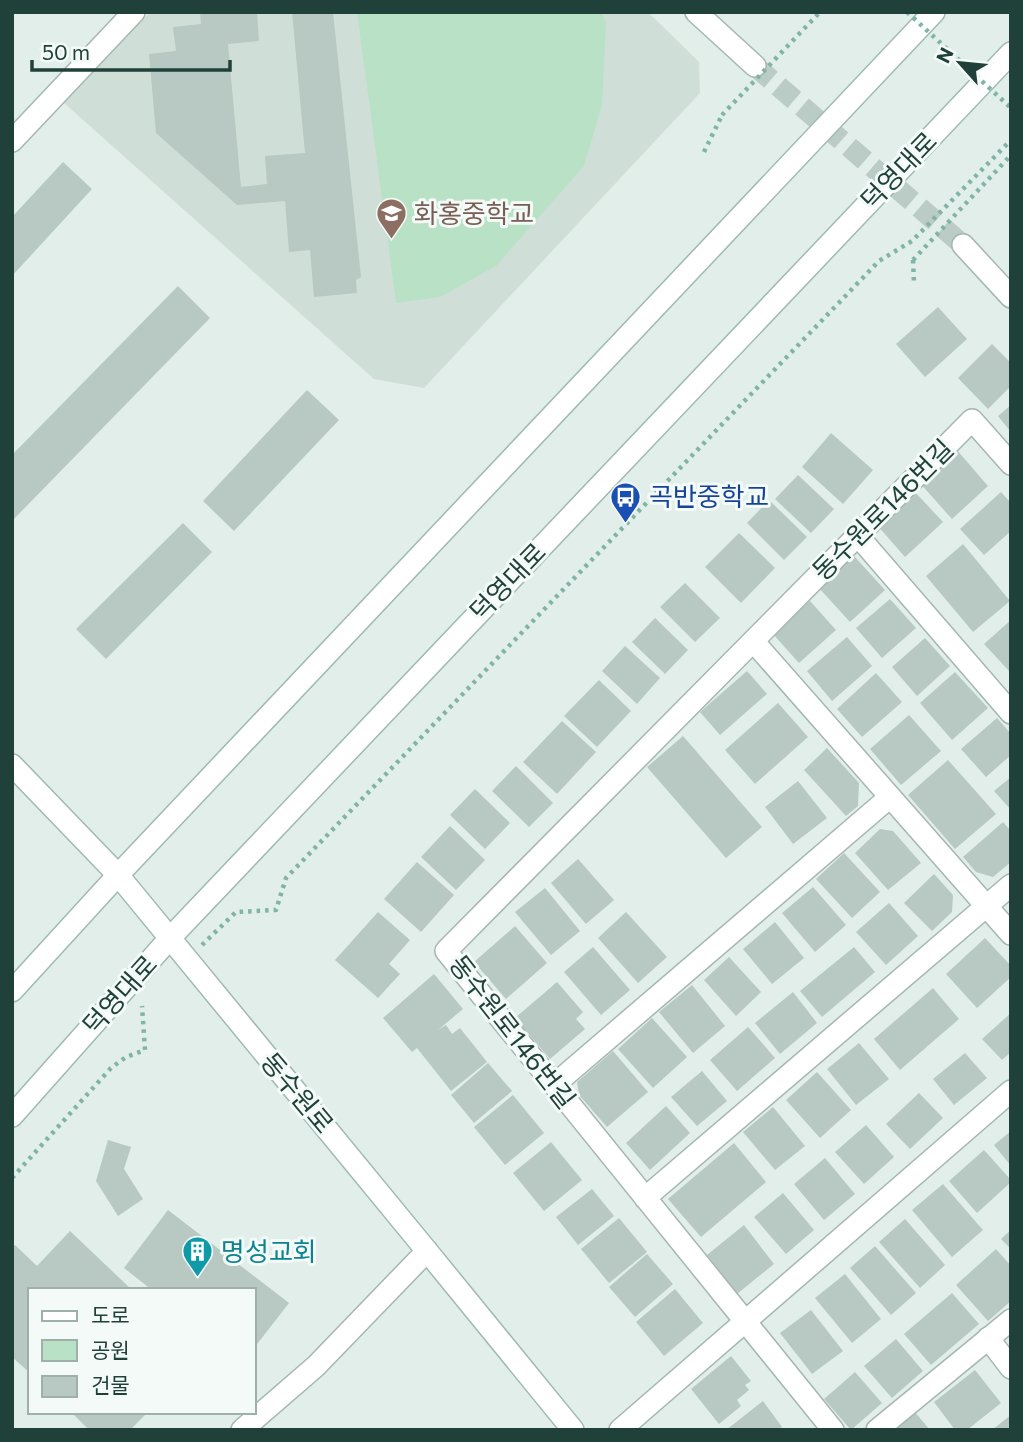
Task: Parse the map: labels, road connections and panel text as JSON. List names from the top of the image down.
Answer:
{
  "streets": {
    "street": ["덕영대로", "동수원로146번길", "동수원로"]
  },
  "crossings": [
    ["덕영대로", "동수원로"]
  ],
  "places": {
    "school or university": ["화홍중학교"],
    "bus stop": ["곡반중학교"],
    "building": ["명성교회"]
  },
  "legend": ["도로", "공원", "건물"],
  "scale_bar": "50 m",
  "north": "top left"
}
